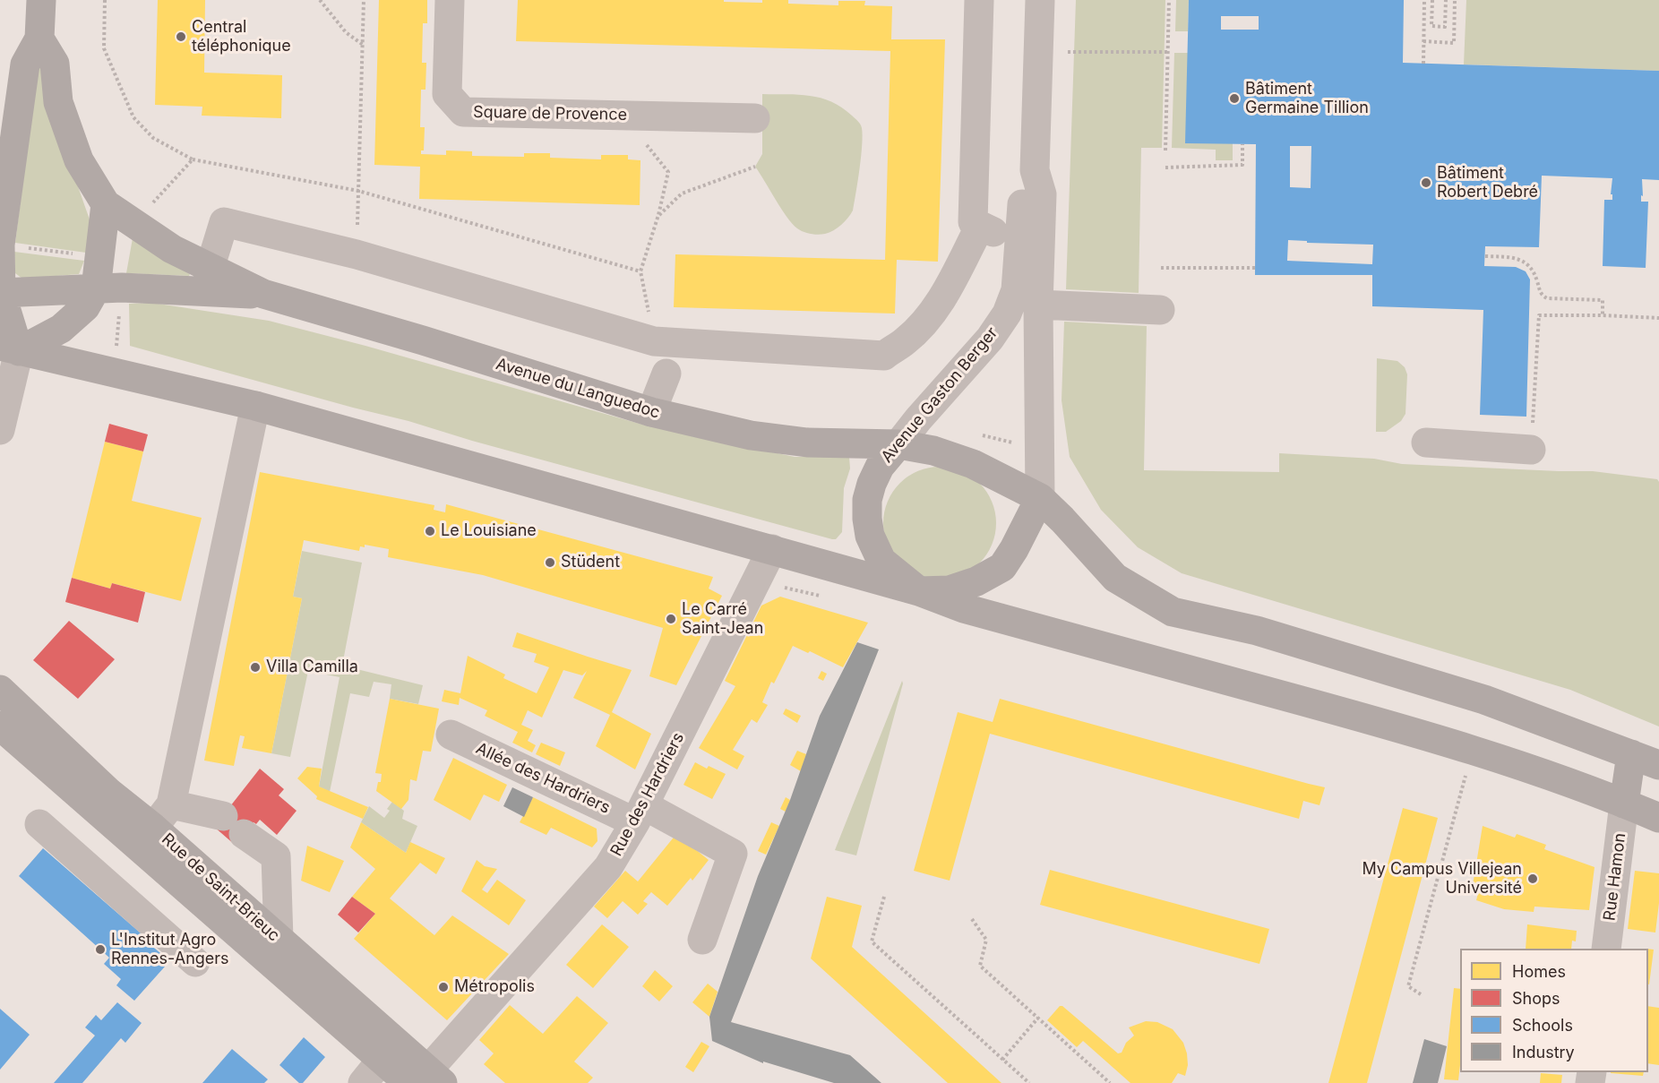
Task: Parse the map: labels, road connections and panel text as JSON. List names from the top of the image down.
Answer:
{
  "streets": {
    "main road": ["Avenue du Languedoc", "Avenue Gaston Berger", "Rue de Saint-Brieuc"],
    "street": [
      "Square de Provence",
      "Allée des Hardriers",
      "Rue des Hardriers",
      "Rue Hamon"
    ]
  },
  "crossings": [
    ["Avenue du Languedoc", "Avenue Gaston Berger"],
    ["Allée des Hardriers", "Rue des Hardriers"],
    ["Rue des Hardriers", "Rue de Saint-Brieuc"]
  ],
  "places": [
    "Central téléphonique",
    "Bâtiment Germaine Tillion",
    "Bâtiment Robert Debré",
    "Le Louisiane",
    "Stüdent",
    "Le Carré Saint-Jean",
    "Villa Camilla",
    "My Campus Villejean Université",
    "L'Institut Agro Rennes-Angers",
    "Métropolis"
  ],
  "legend": [
    "Homes",
    "Shops",
    "Schools",
    "Industry"
  ]
}
